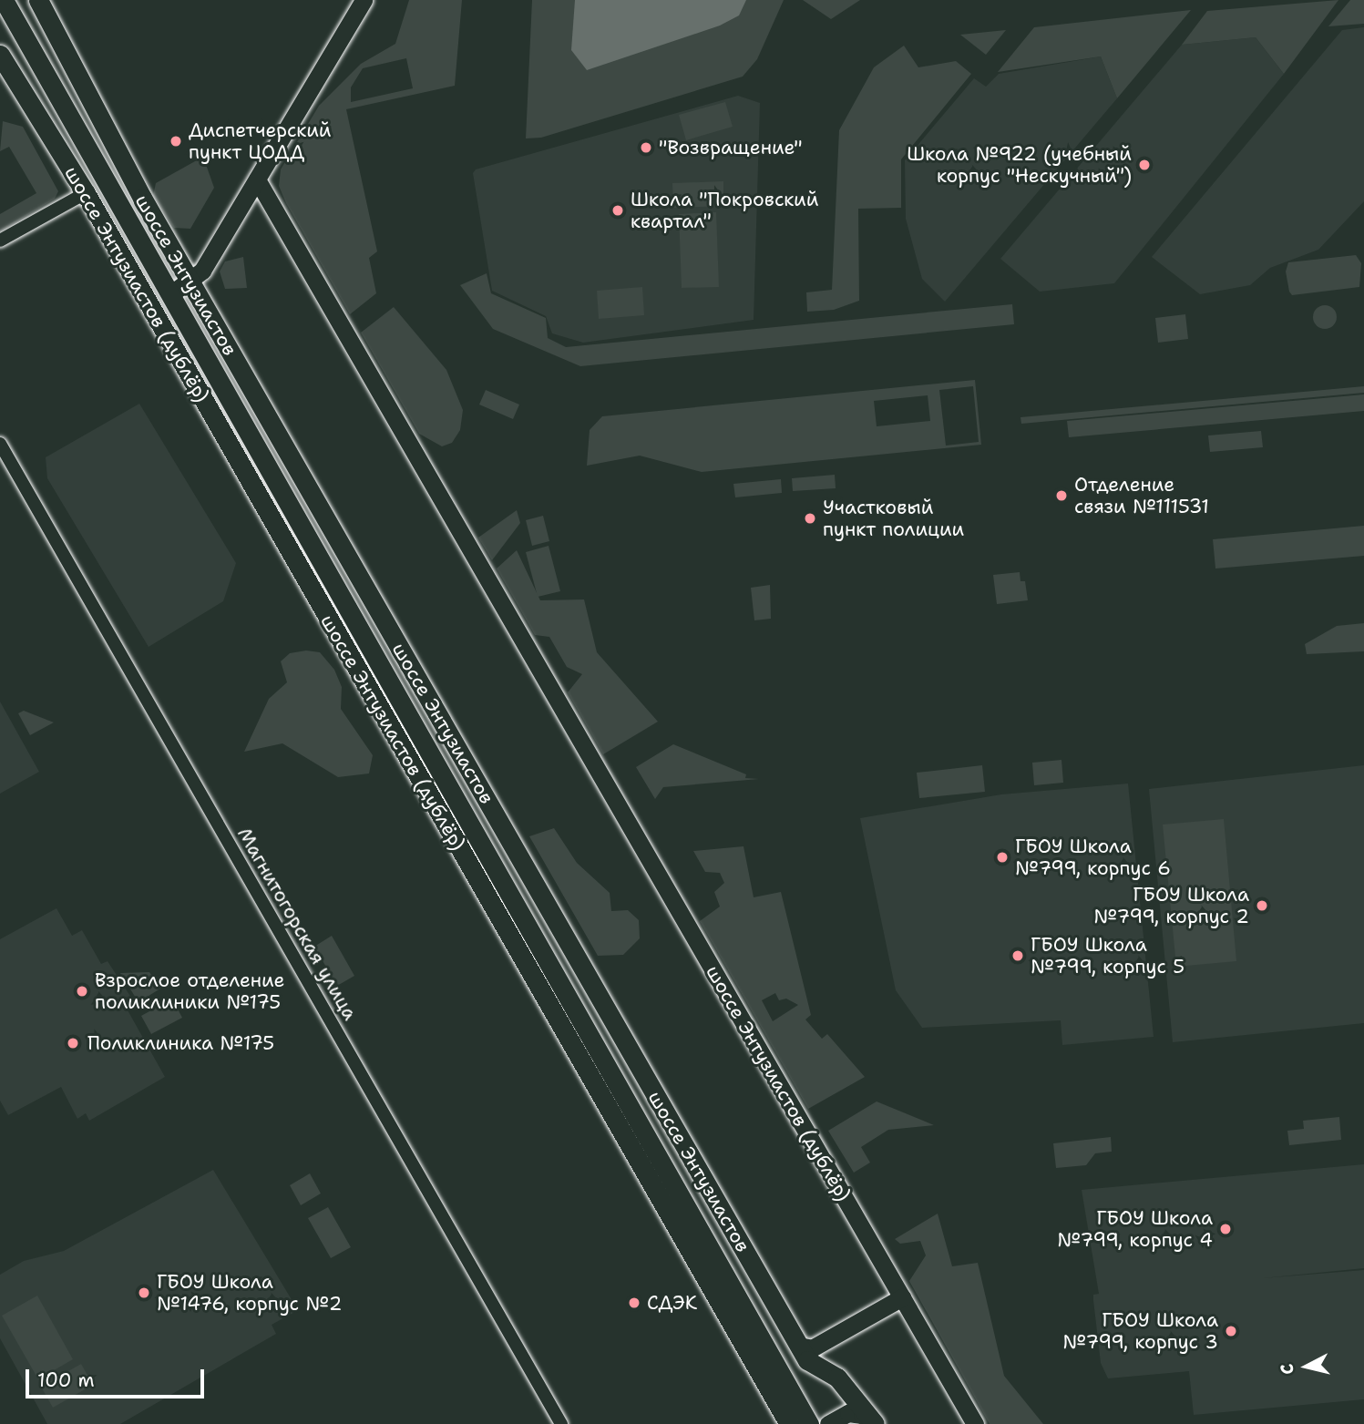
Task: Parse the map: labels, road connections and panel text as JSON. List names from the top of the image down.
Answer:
{
  "streets": {
    "main road": ["шоссе Энтузиастов", "шоссе Энтузиастов (дублёр)"],
    "street": ["Магнитогорская улица"]
  },
  "places": [
    "Диспетчерский пункт ЦОДД",
    "\"Возвращение\"",
    "Школа №922 (учебный корпус \"Нескучный\")",
    "Школа \"Покровский квартал\"",
    "Отделение связи №111531",
    "Участковый пункт полиции",
    "ГБОУ Школа №799, корпус 6",
    "ГБОУ Школа №799, корпус 2",
    "ГБОУ Школа №799, корпус 5",
    "Взрослое отделение поликлиники №175",
    "Поликлиника №175",
    "ГБОУ Школа №799, корпус 4",
    "ГБОУ Школа №1476, корпус №2",
    "СДЭК",
    "ГБОУ Школа №799, корпус 3"
  ],
  "scale_bar": "100 m",
  "north": "left"
}
